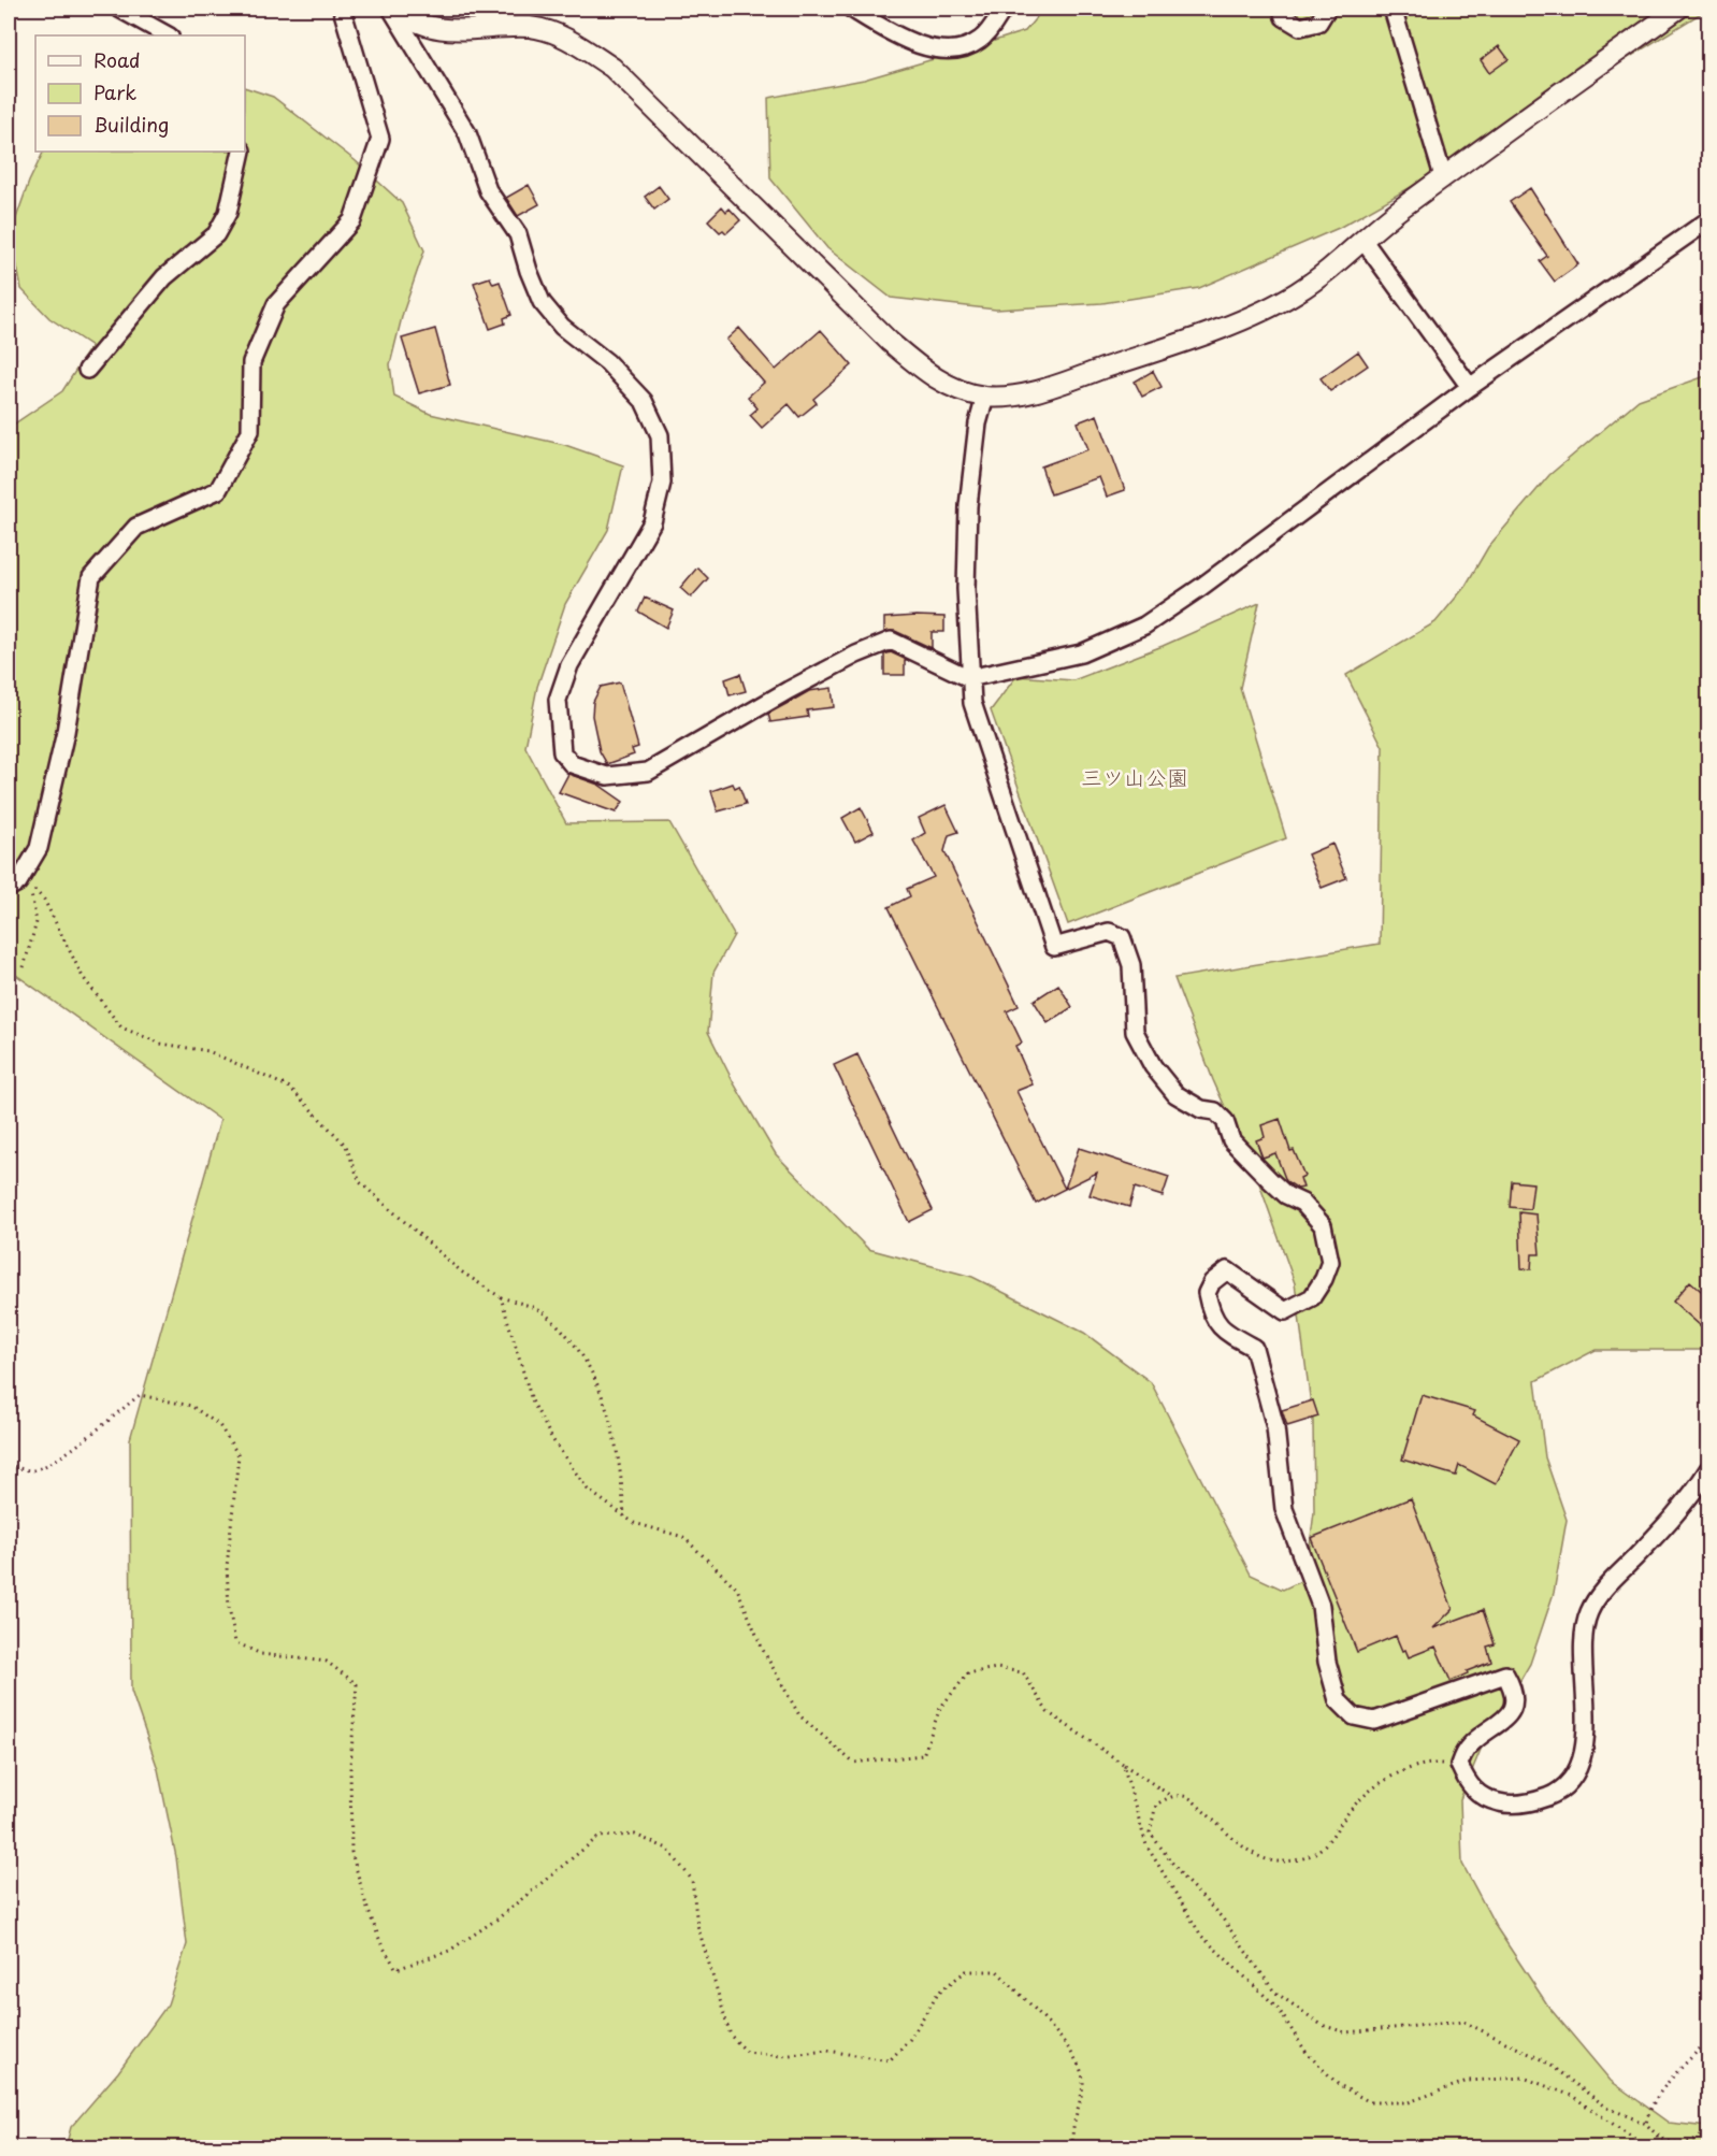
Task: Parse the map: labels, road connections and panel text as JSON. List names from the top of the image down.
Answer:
{
  "parks": ["三ツ山公園"],
  "legend": ["Road", "Park", "Building"]
}
